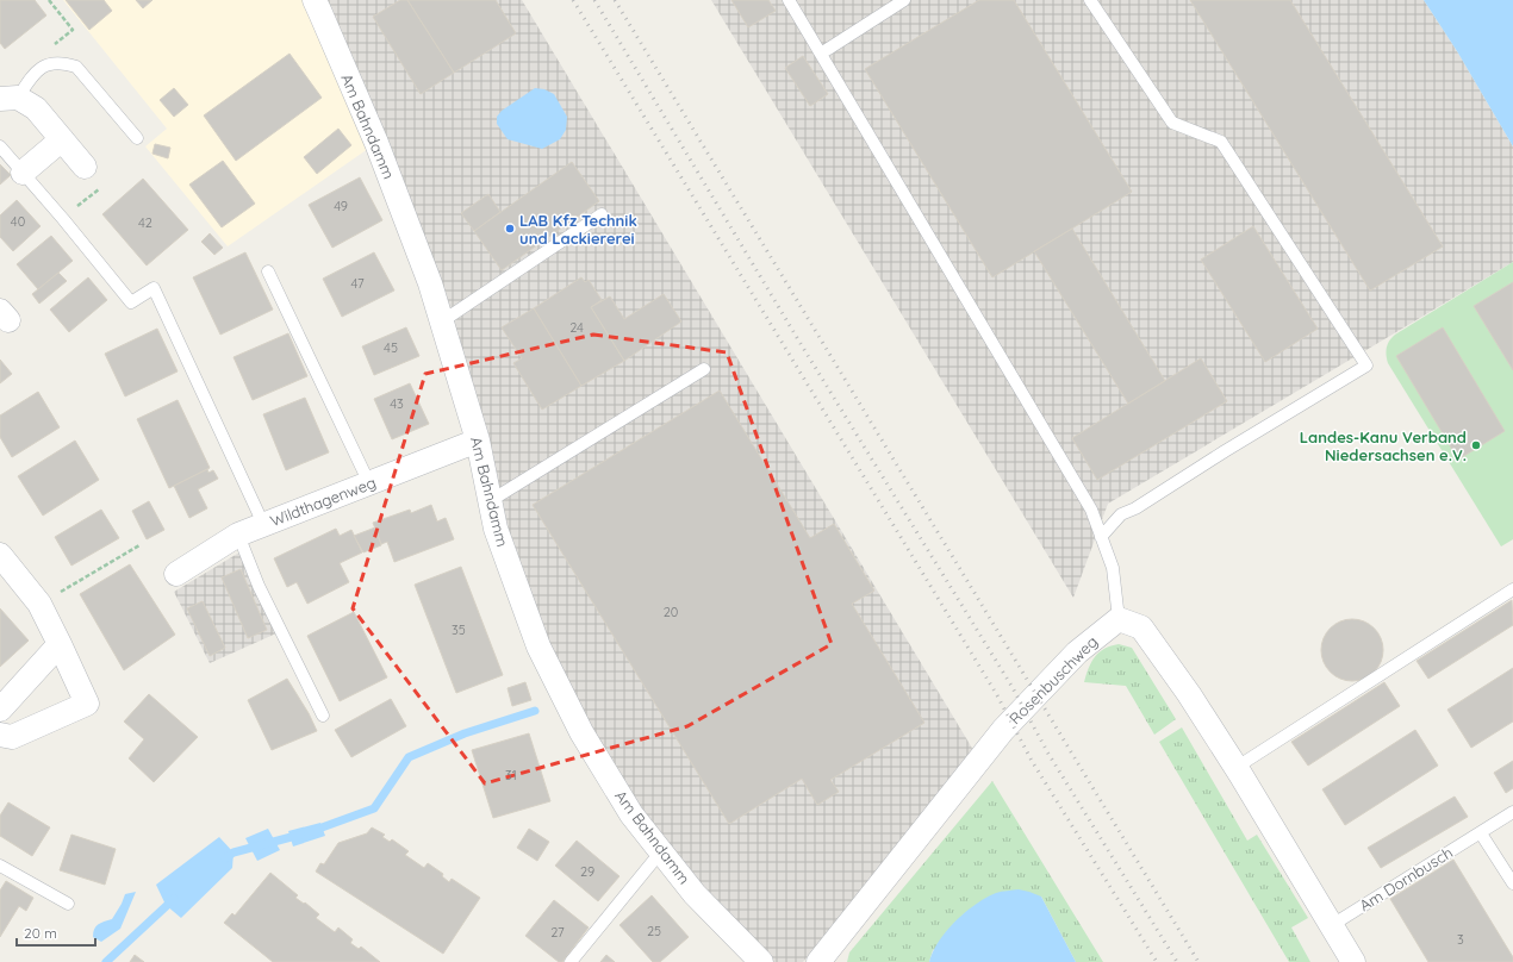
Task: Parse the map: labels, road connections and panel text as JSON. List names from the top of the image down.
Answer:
{
  "streets": {
    "street": ["Am Bahndamm", "Wildthagenweg", "Rosenbuschweg"],
    "lane": ["Am Dornbusch"]
  },
  "crossings": [
    ["Am Bahndamm", "Wildthagenweg"]
  ],
  "places": ["LAB Kfz Technik und Lackiererei", "Landes-Kanu Verband Niedersachsen e.V."],
  "house_numbers": [
    "49",
    "40",
    "42",
    "47",
    "24",
    "45",
    "43",
    "20",
    "35",
    "31",
    "29",
    "25",
    "27",
    "3"
  ],
  "scale_bar": "20 m"
}
